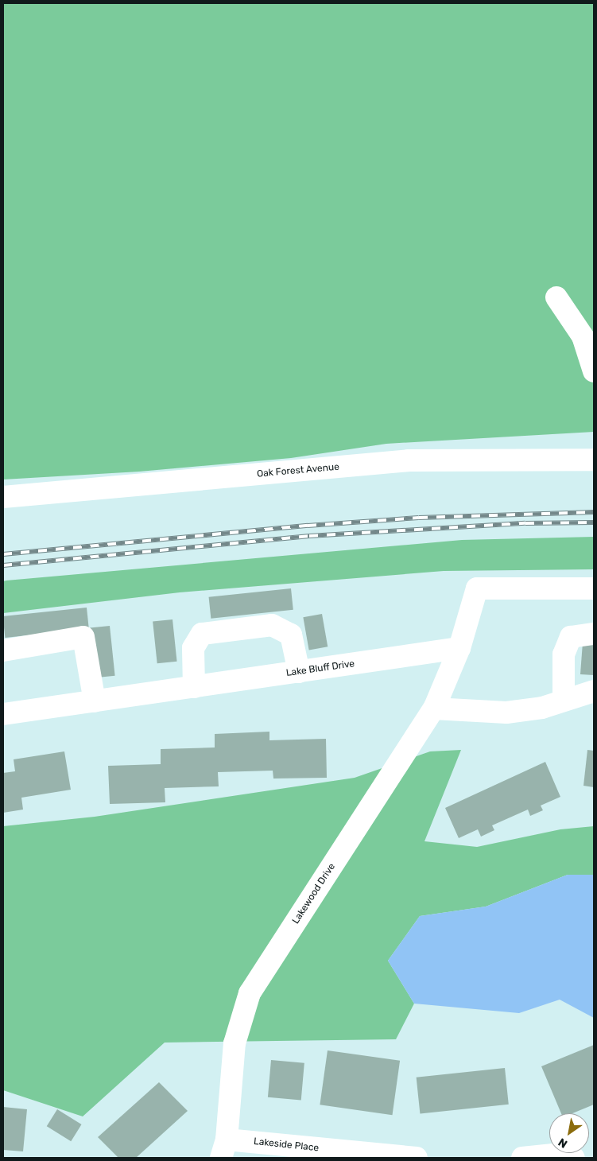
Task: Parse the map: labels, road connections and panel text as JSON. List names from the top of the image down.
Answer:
{
  "streets": {
    "street": [
      "Oak Forest Avenue",
      "Lake Bluff Drive",
      "Lakewood Drive",
      "Lakeside Place"
    ]
  },
  "crossings": [
    ["Lake Bluff Drive", "Lakewood Drive"],
    ["Lakewood Drive", "Lakeside Place"]
  ],
  "north": "bottom left"
}
